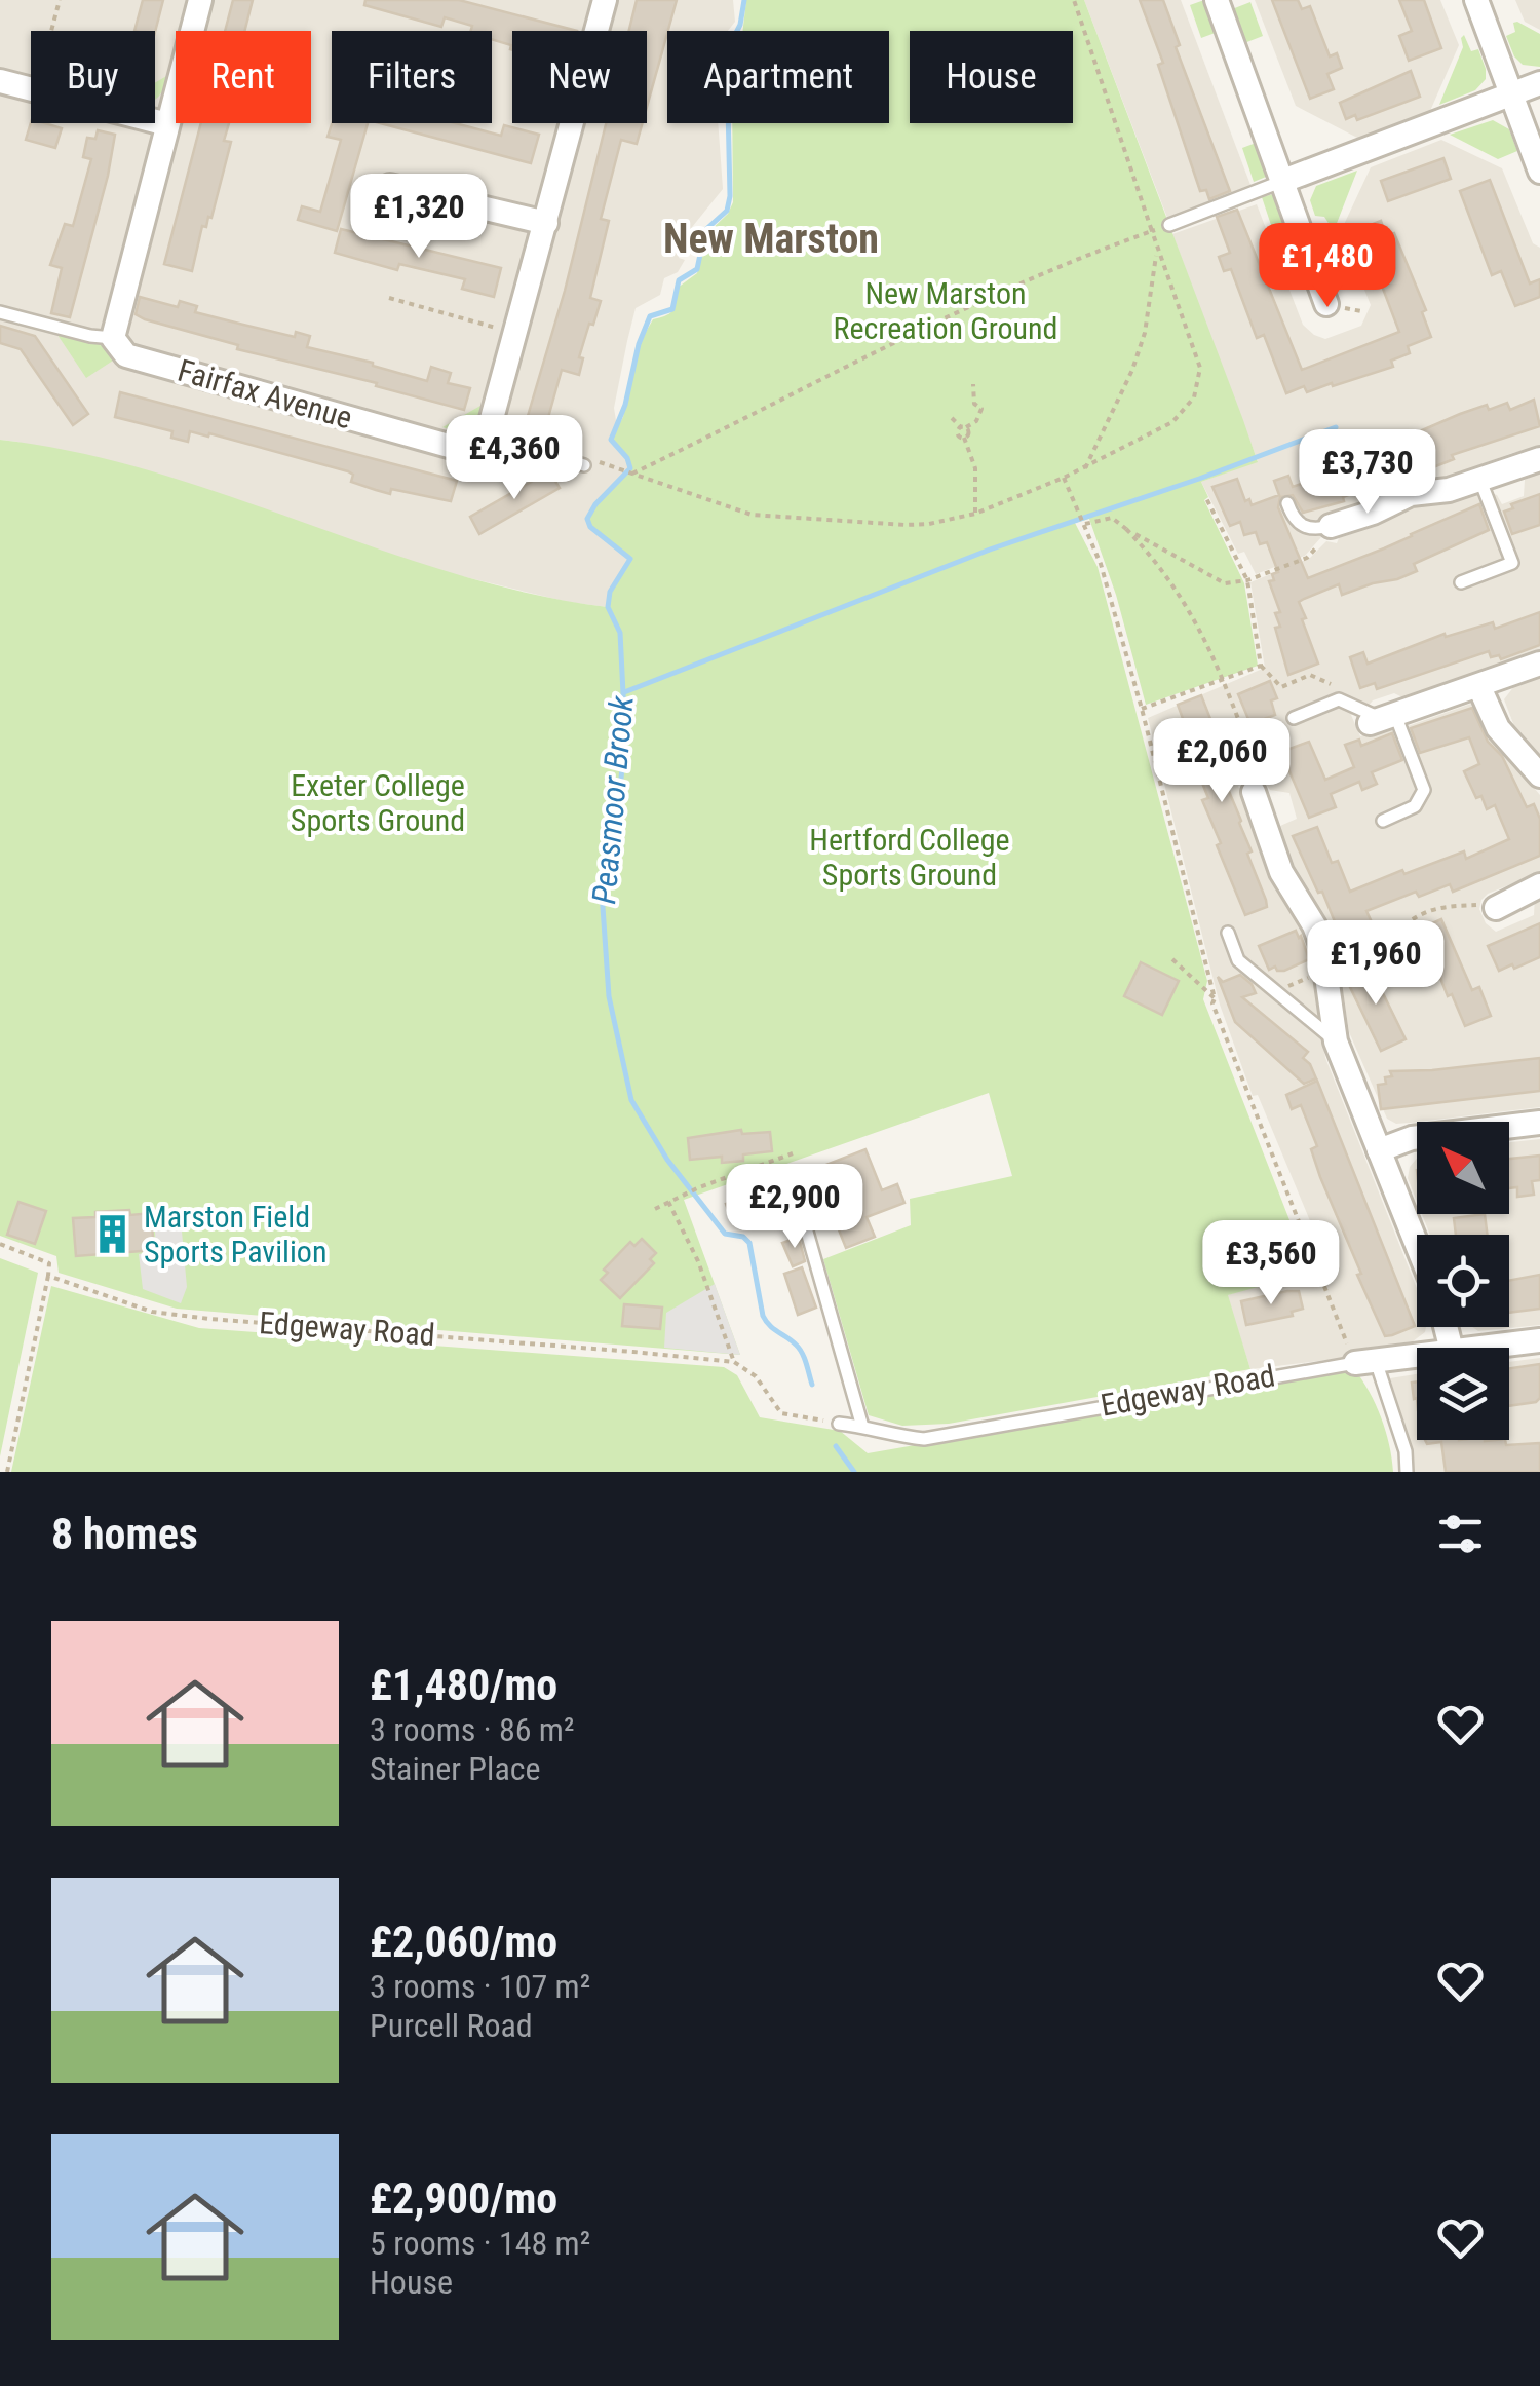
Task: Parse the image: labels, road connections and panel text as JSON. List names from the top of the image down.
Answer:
{
  "streets": {
    "street": ["Fairfax Avenue", "Edgeway Road"]
  },
  "districts": ["New Marston"],
  "water": ["Peasmoor Brook"],
  "parks": ["New Marston Recreation Ground", "Exeter College Sports Ground", "Hertford College Sports Ground"],
  "places": {
    "building": ["Marston Field Sports Pavilion"]
  },
  "north": "top left",
  "page": {
    "chip": [
      "Buy",
      "Rent",
      "Filters",
      "New",
      "Apartment",
      "House"
    ],
    "price": [
      "£1,320",
      "£1,480",
      "£4,360",
      "£3,730",
      "£2,060",
      "£1,960",
      "£2,900",
      "£3,560"
    ],
    "heading": "8 homes",
    "list": [
      {
        "name": "£1,480/mo",
        "note": "3 rooms · 86 m² · Stainer Place"
      },
      {
        "name": "£2,060/mo",
        "note": "3 rooms · 107 m² · Purcell Road"
      },
      {
        "name": "£2,900/mo",
        "note": "5 rooms · 148 m² · House"
      }
    ]
  }
}
